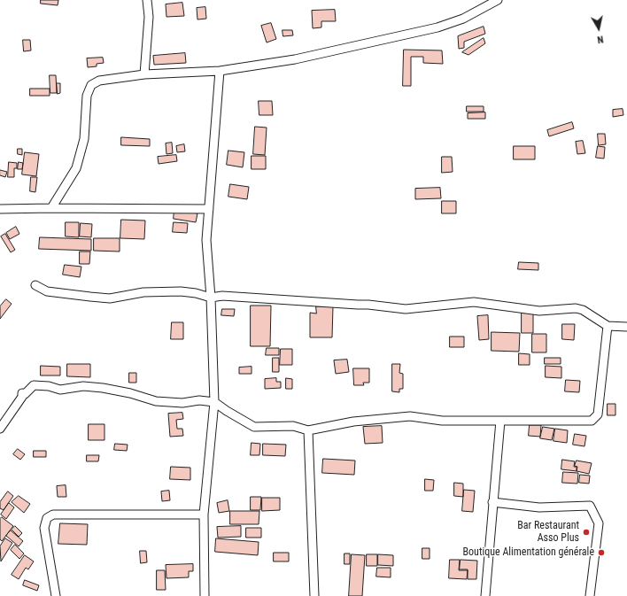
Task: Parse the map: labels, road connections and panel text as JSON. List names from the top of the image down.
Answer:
{
  "places": ["Bar Restaurant Asso Plus", "Boutique Alimentation générale"],
  "north": "bottom"
}
